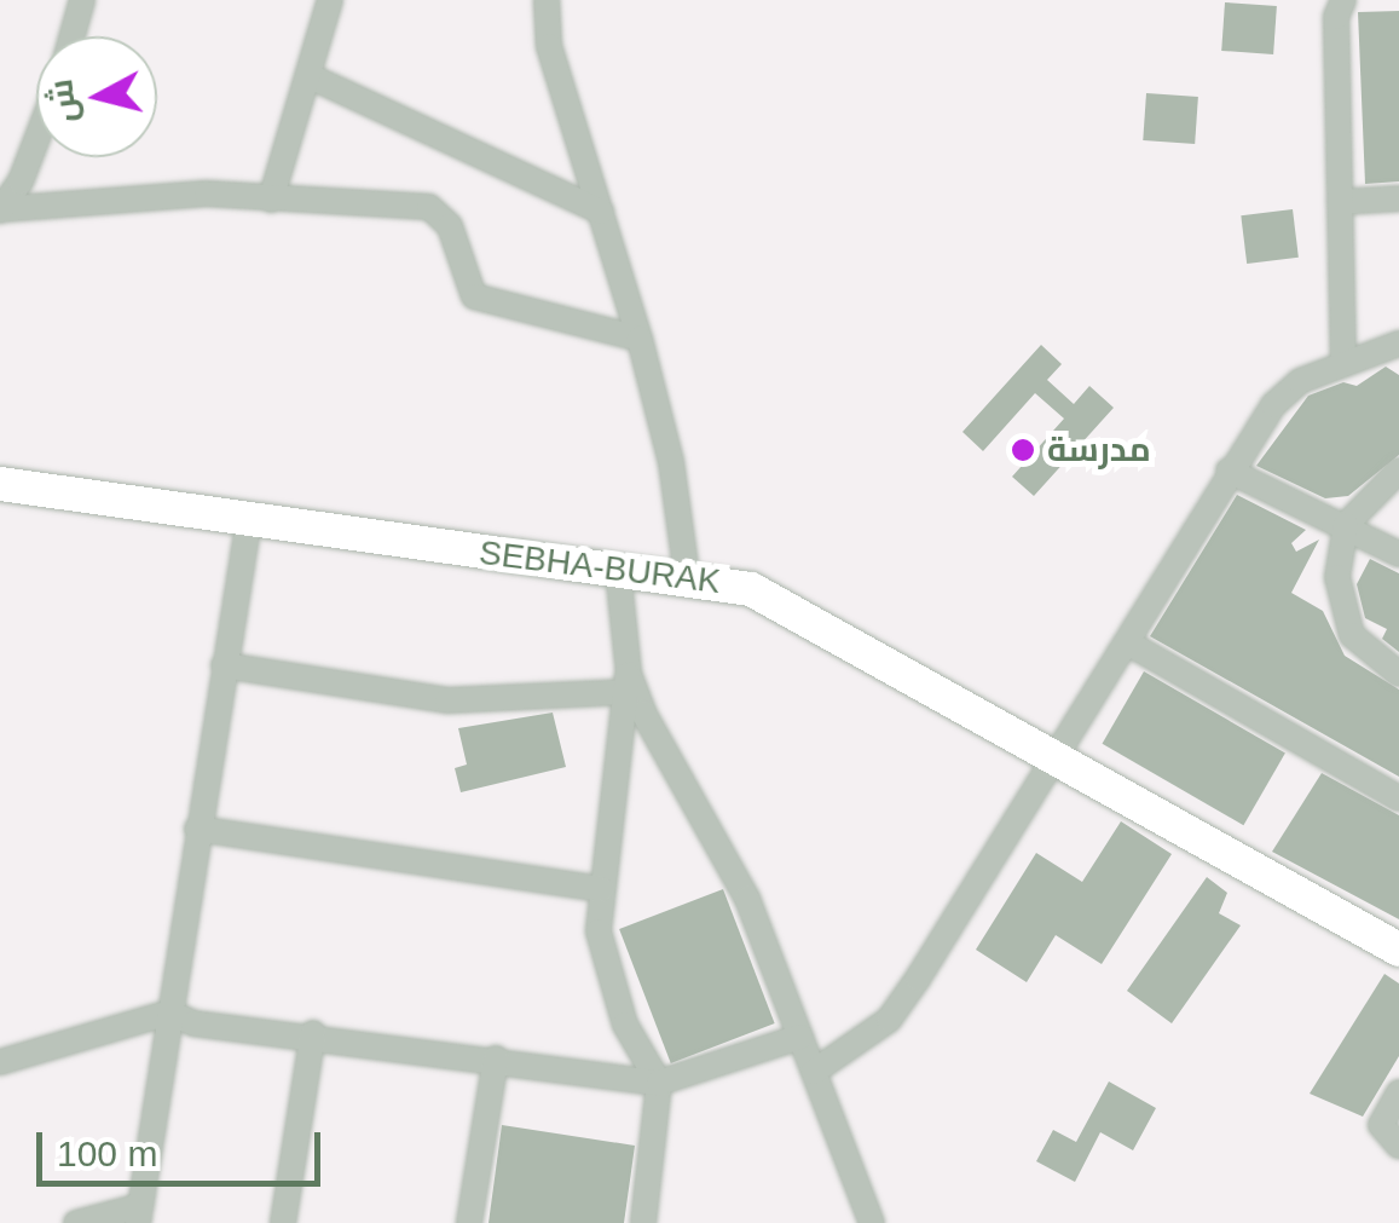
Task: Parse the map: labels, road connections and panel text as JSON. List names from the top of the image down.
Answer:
{
  "streets": {
    "main road": ["SEBHA-BURAK"]
  },
  "places": ["مدرسة"],
  "scale_bar": "100 m",
  "north": "left"
}
